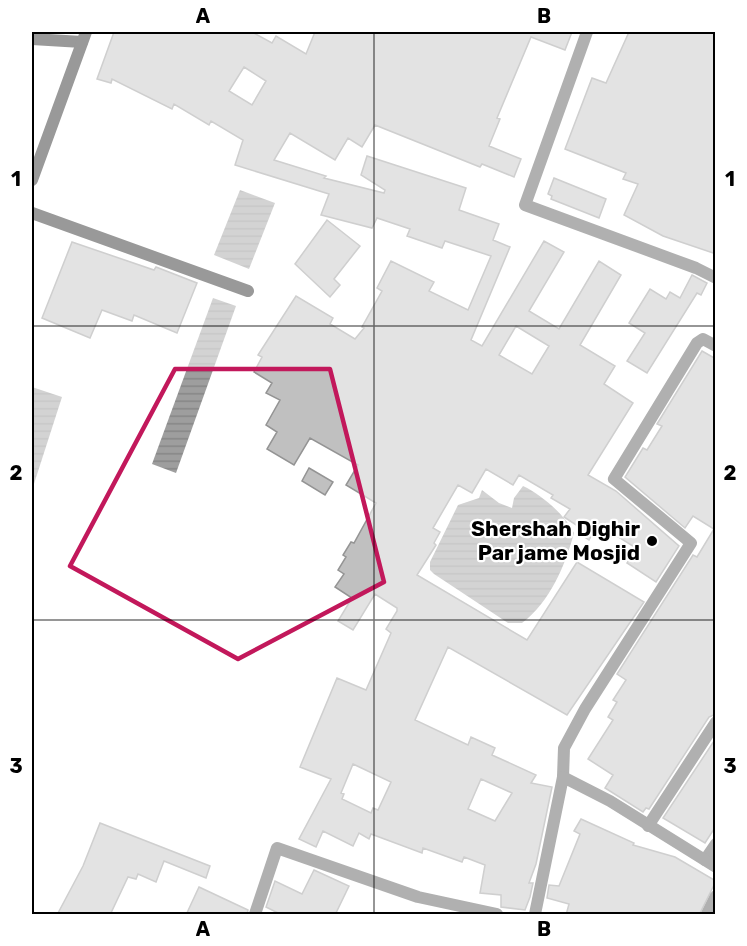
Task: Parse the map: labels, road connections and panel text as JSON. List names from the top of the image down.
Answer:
{
  "places": ["Shershah Dighir Par jame Mosjid"],
  "grid": {
    "columns": ["A", "B"],
    "rows": ["1", "2", "3"]
  }
}
